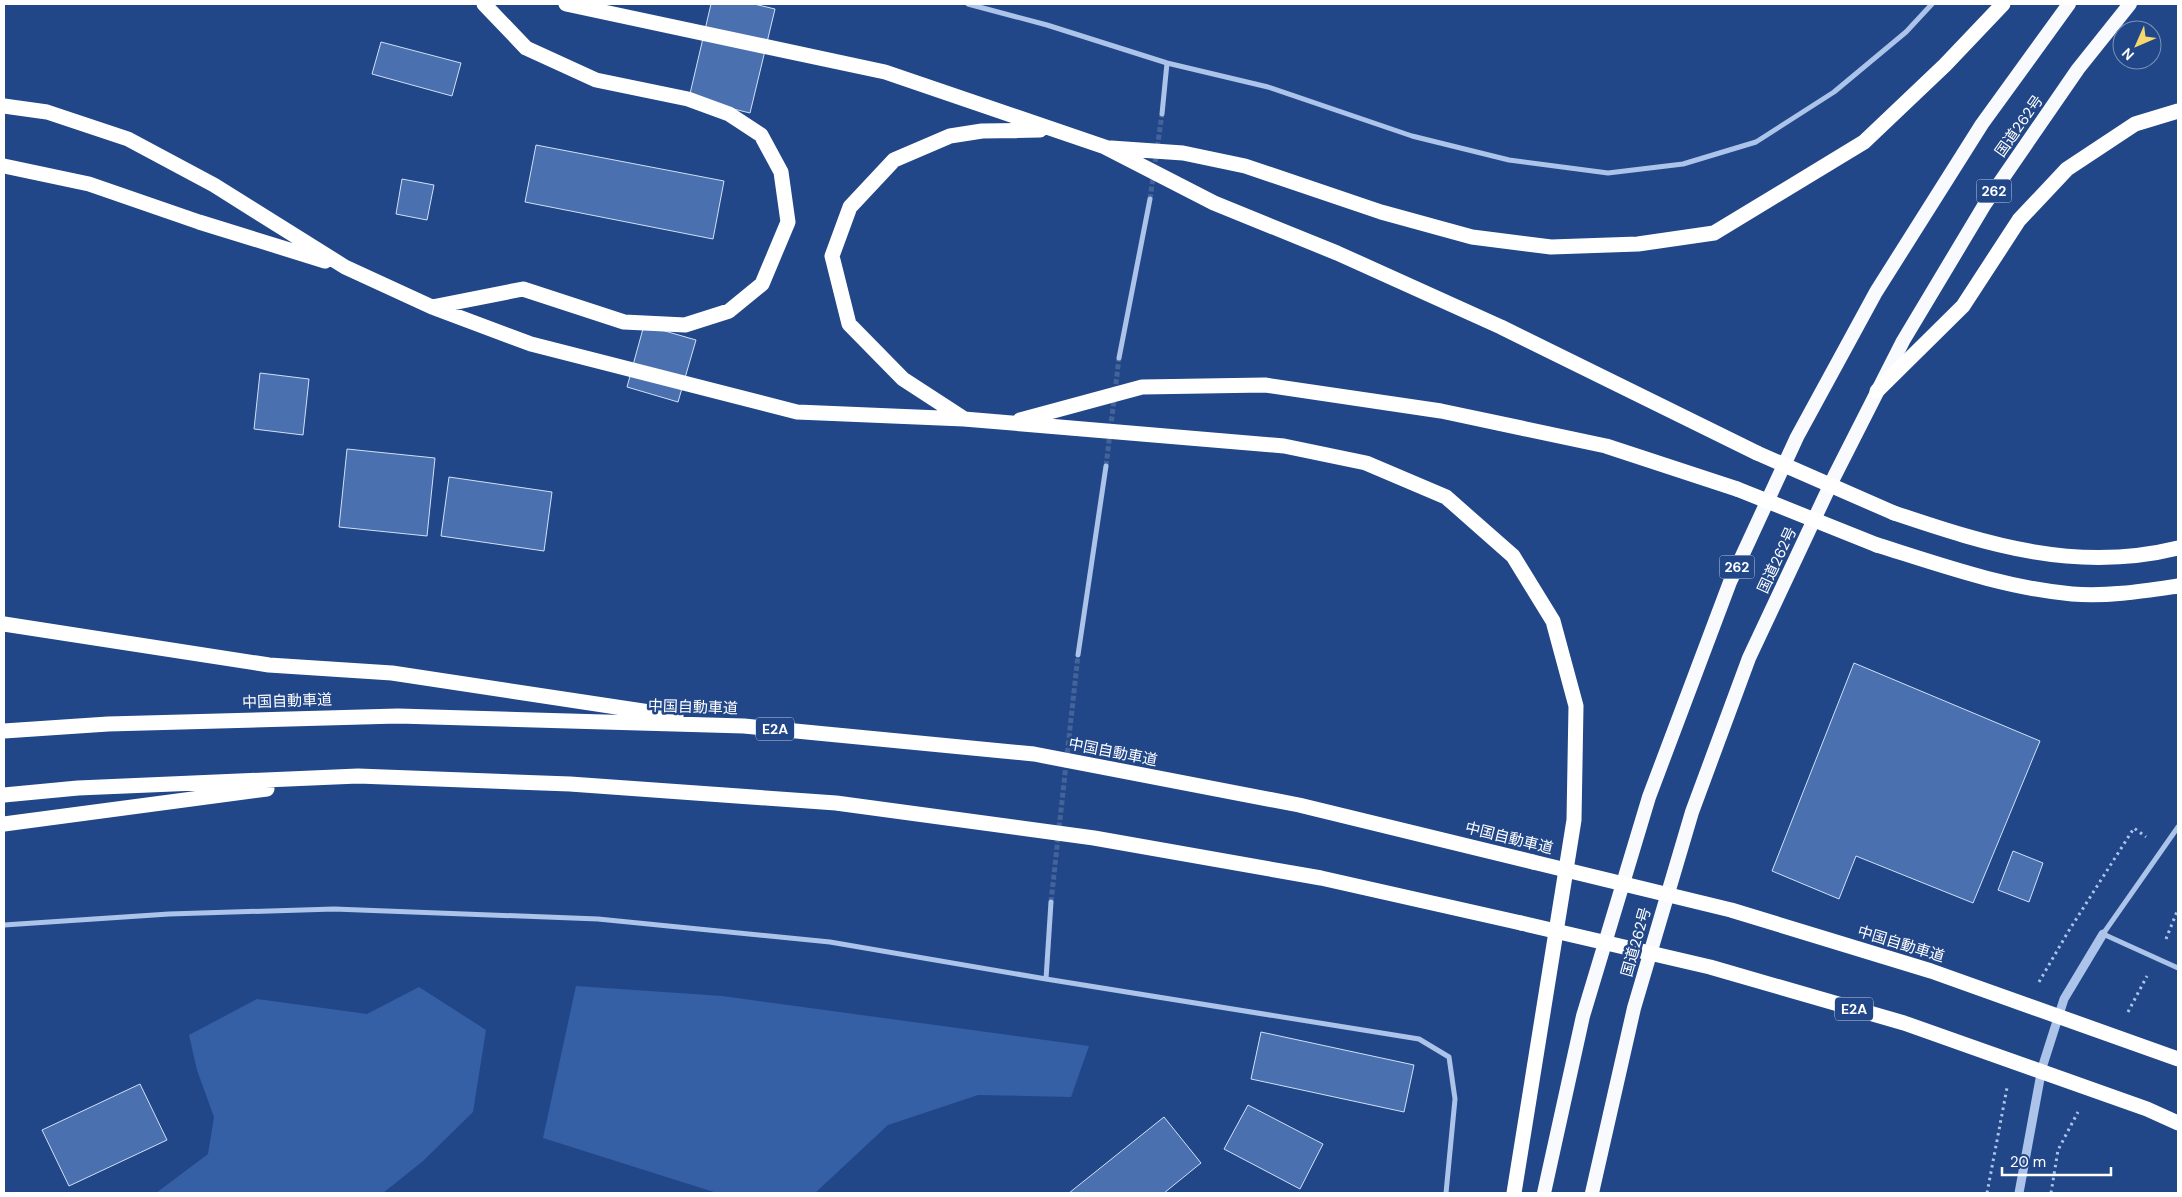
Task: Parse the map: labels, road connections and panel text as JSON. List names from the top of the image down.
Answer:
{
  "streets": {
    "highway": [
      "国道262号",
      "262",
      "中国自動車道",
      "E2A"
    ]
  },
  "scale_bar": "20 m",
  "north": "bottom left"
}
